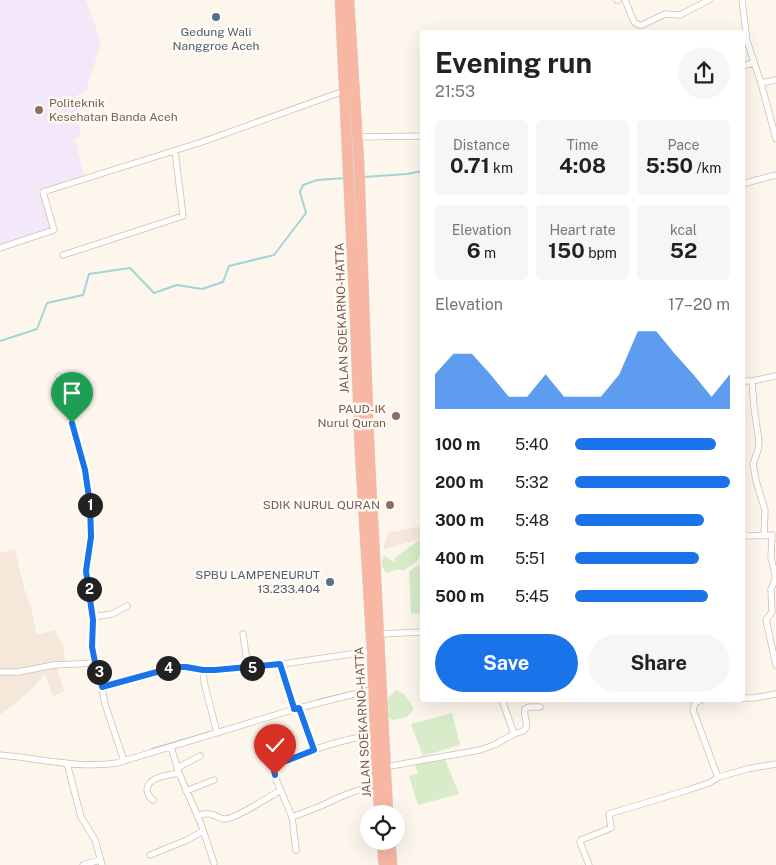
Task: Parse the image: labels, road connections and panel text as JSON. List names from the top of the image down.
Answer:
{
  "streets": {
    "highway": ["JALAN SOEKARNO-HATTA"]
  },
  "places": [
    "Gedung Wali Nanggroe Aceh",
    "Politeknik Kesehatan Banda Aceh",
    "PAUD-IK Nurul Quran",
    "SDIK NURUL QURAN",
    "SPBU LAMPENEURUT 13.233.404"
  ],
  "page": {
    "heading": ["Evening run", "21:53"],
    "stats": [
      ["Distance", "0.71 km"],
      ["Time", "4:08"],
      ["Pace", "5:50 /km"],
      ["Elevation", "6 m"],
      ["Heart rate", "150 bpm"],
      ["kcal", "52"]
    ],
    "chart": ["Elevation", "17–20 m"],
    "list": [
      {
        "name": "100 m",
        "note": "5:40"
      },
      {
        "name": "200 m",
        "note": "5:32"
      },
      {
        "name": "300 m",
        "note": "5:48"
      },
      {
        "name": "400 m",
        "note": "5:51"
      },
      {
        "name": "500 m",
        "note": "5:45"
      }
    ],
    "pins": [
      "1",
      "2",
      "4",
      "5",
      "3"
    ],
    "buttons": ["Save", "Share"]
  }
}
